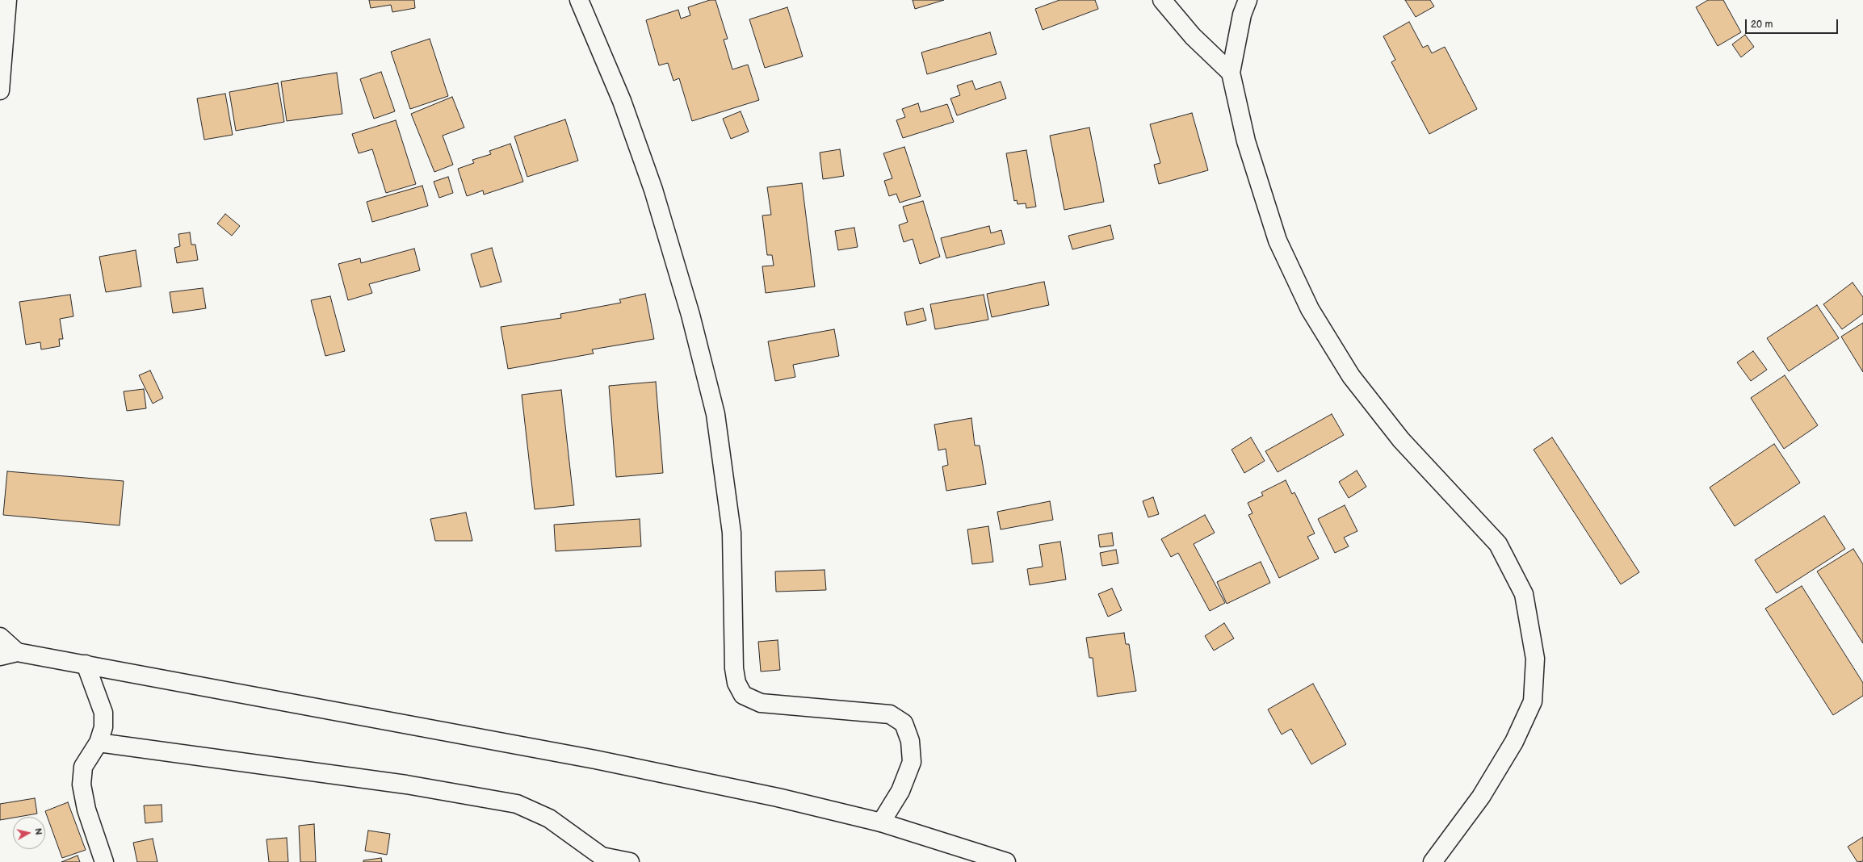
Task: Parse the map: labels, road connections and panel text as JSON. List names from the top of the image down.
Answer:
{
  "scale_bar": "20 m",
  "north": "right"
}
